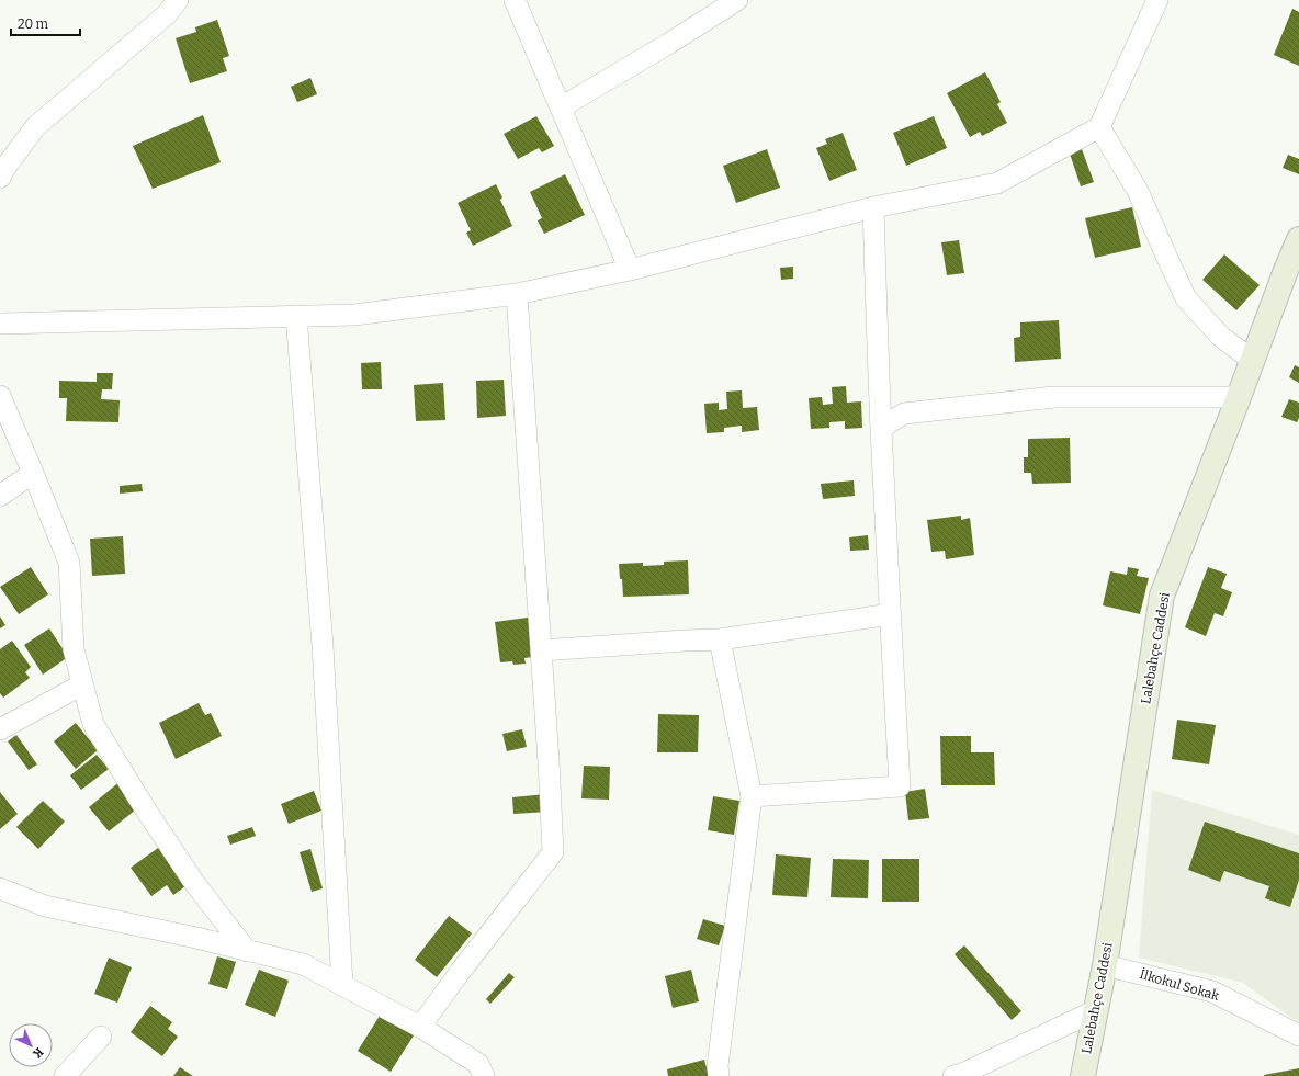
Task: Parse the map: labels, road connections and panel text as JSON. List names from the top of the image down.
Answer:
{
  "streets": {
    "street": ["Lalebahçe Caddesi", "İlkokul Sokak"]
  },
  "crossings": [
    ["Lalebahçe Caddesi", "İlkokul Sokak"]
  ],
  "scale_bar": "20 m",
  "north": "bottom right"
}
